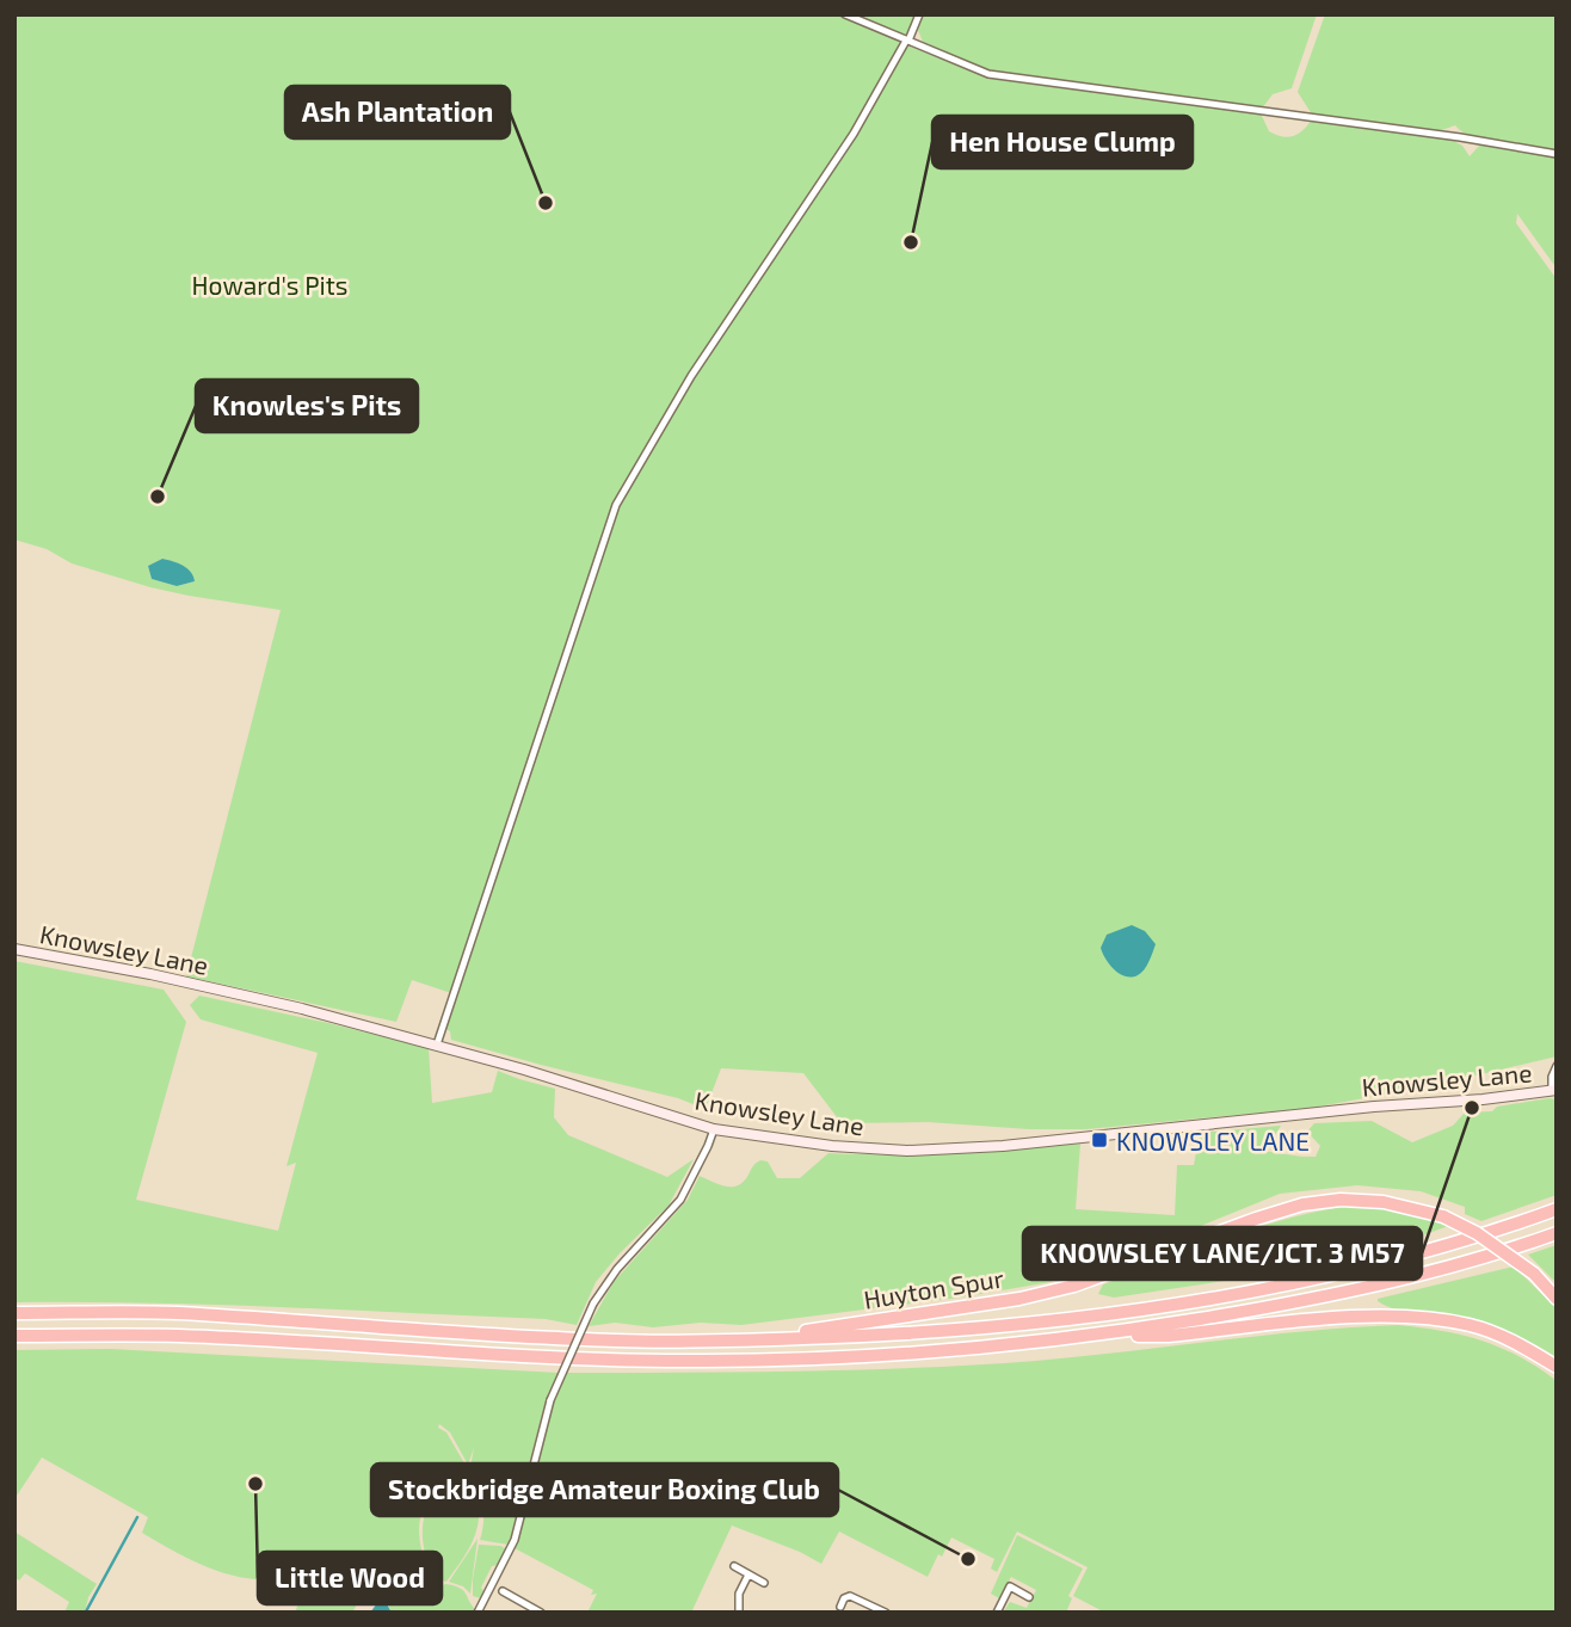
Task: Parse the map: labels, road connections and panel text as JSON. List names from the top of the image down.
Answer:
{
  "streets": {
    "highway": ["Huyton Spur"],
    "main road": ["Knowsley Lane"]
  },
  "parks": ["Howard's Pits"],
  "places": {
    "other": [
      "Ash Plantation",
      "Hen House Clump",
      "Knowles's Pits",
      "KNOWSLEY LANE/JCT. 3 M57",
      "Little Wood",
      "Stockbridge Amateur Boxing Club"
    ],
    "transit": ["KNOWSLEY LANE"]
  }
}
